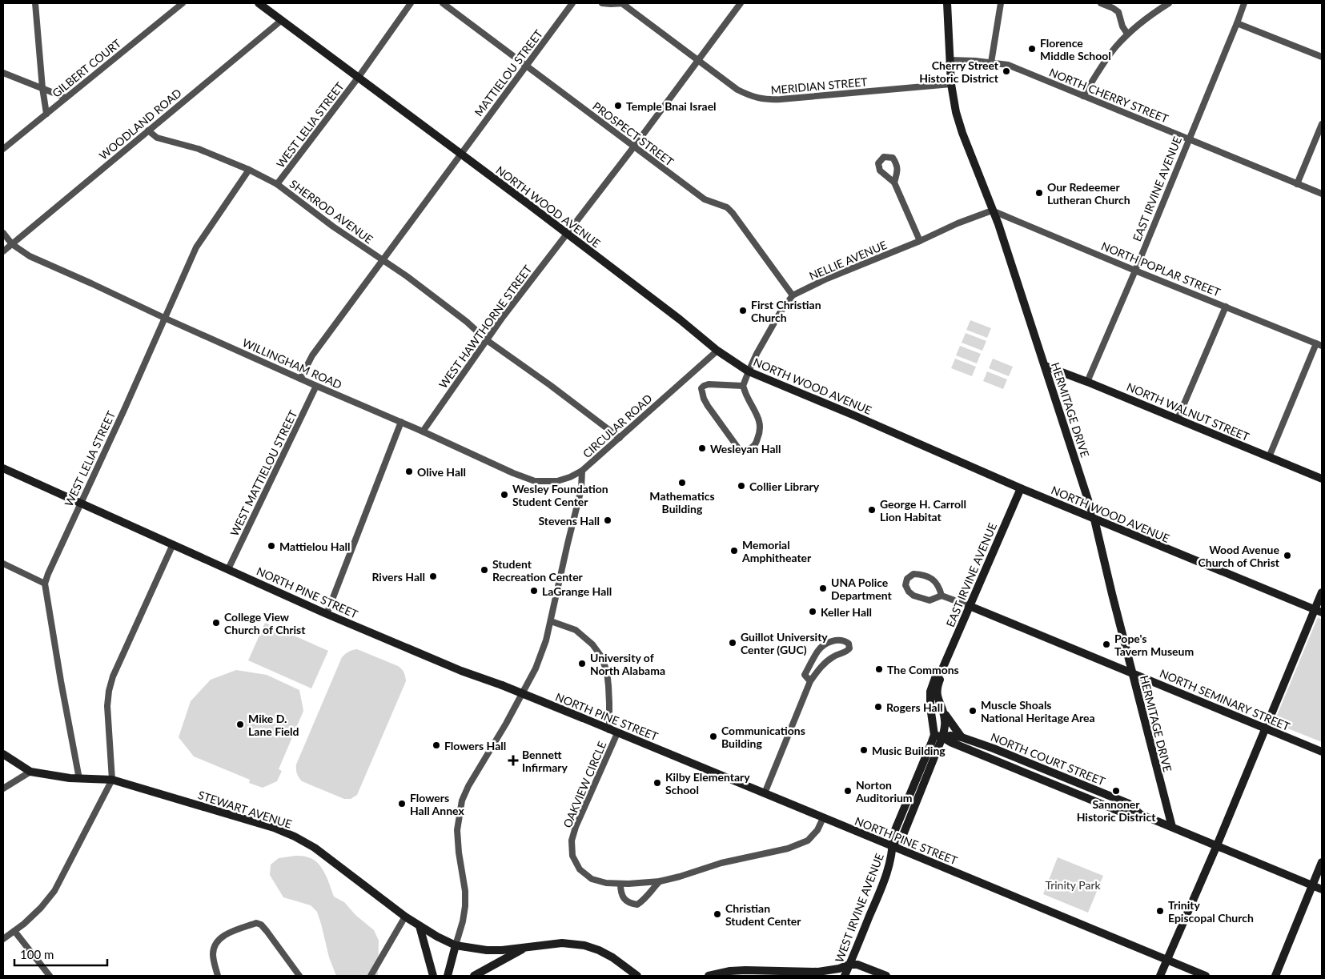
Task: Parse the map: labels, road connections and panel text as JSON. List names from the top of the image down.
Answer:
{
  "streets": {
    "street": [
      "GILBERT COURT",
      "MATTIELOU STREET",
      "MERIDIAN STREET",
      "NORTH CHERRY STREET",
      "WOODLAND ROAD",
      "WEST LELIA STREET",
      "PROSPECT STREET",
      "EAST IRVINE AVENUE",
      "NORTH WOOD AVENUE",
      "SHERROD AVENUE",
      "NELLIE AVENUE",
      "NORTH POPLAR STREET",
      "WEST HAWTHORNE STREET",
      "WILLINGHAM ROAD",
      "HERMITAGE DRIVE",
      "NORTH WALNUT STREET",
      "CIRCULAR ROAD",
      "WEST MATTIELOU STREET",
      "NORTH PINE STREET",
      "NORTH SEMINARY STREET",
      "NORTH COURT STREET",
      "OAKVIEW CIRCLE",
      "STEWART AVENUE",
      "WEST IRVINE AVENUE"
    ]
  },
  "crossings": [
    ["MATTIELOU STREET", "PROSPECT STREET"],
    ["MATTIELOU STREET", "NORTH WOOD AVENUE"],
    ["MERIDIAN STREET", "WEST HAWTHORNE STREET"],
    ["MERIDIAN STREET", "HERMITAGE DRIVE"],
    ["NORTH CHERRY STREET", "EAST IRVINE AVENUE"],
    ["NORTH CHERRY STREET", "HERMITAGE DRIVE"],
    ["WOODLAND ROAD", "NORTH WOOD AVENUE"],
    ["WOODLAND ROAD", "SHERROD AVENUE"],
    ["WOODLAND ROAD", "WILLINGHAM ROAD"],
    ["WEST LELIA STREET", "NORTH WOOD AVENUE"],
    ["WEST LELIA STREET", "SHERROD AVENUE"],
    ["WEST LELIA STREET", "WILLINGHAM ROAD"],
    ["WEST LELIA STREET", "NORTH PINE STREET"],
    ["PROSPECT STREET", "NELLIE AVENUE"],
    ["PROSPECT STREET", "WEST HAWTHORNE STREET"],
    ["EAST IRVINE AVENUE", "NORTH WOOD AVENUE"],
    ["EAST IRVINE AVENUE", "NORTH POPLAR STREET"],
    ["EAST IRVINE AVENUE", "NORTH WALNUT STREET"],
    ["EAST IRVINE AVENUE", "NORTH PINE STREET"],
    ["EAST IRVINE AVENUE", "NORTH SEMINARY STREET"],
    ["EAST IRVINE AVENUE", "NORTH COURT STREET"],
    ["EAST IRVINE AVENUE", "WEST IRVINE AVENUE"],
    ["NORTH WOOD AVENUE", "NELLIE AVENUE"],
    ["NORTH WOOD AVENUE", "WEST HAWTHORNE STREET"],
    ["NORTH WOOD AVENUE", "HERMITAGE DRIVE"],
    ["NORTH WOOD AVENUE", "CIRCULAR ROAD"],
    ["SHERROD AVENUE", "WEST HAWTHORNE STREET"],
    ["SHERROD AVENUE", "CIRCULAR ROAD"],
    ["NELLIE AVENUE", "NORTH POPLAR STREET"],
    ["NELLIE AVENUE", "HERMITAGE DRIVE"],
    ["NORTH POPLAR STREET", "HERMITAGE DRIVE"],
    ["WEST HAWTHORNE STREET", "WILLINGHAM ROAD"],
    ["WILLINGHAM ROAD", "CIRCULAR ROAD"],
    ["WILLINGHAM ROAD", "WEST MATTIELOU STREET"],
    ["HERMITAGE DRIVE", "NORTH WALNUT STREET"],
    ["HERMITAGE DRIVE", "NORTH SEMINARY STREET"],
    ["HERMITAGE DRIVE", "NORTH COURT STREET"],
    ["CIRCULAR ROAD", "STEWART AVENUE"],
    ["WEST MATTIELOU STREET", "NORTH PINE STREET"],
    ["NORTH PINE STREET", "OAKVIEW CIRCLE"],
    ["NORTH PINE STREET", "WEST IRVINE AVENUE"]
  ],
  "parks": ["Trinity Park"],
  "places": {
    "other": [
      "Florence Middle School",
      "Cherry Street Historic District",
      "Temple Bnai Israel",
      "Our Redeemer Lutheran Church",
      "First Christian Church",
      "Wesleyan Hall",
      "Olive Hall",
      "Mathematics Building",
      "Collier Library",
      "Wesley Foundation Student Center",
      "George H. Carroll Lion Habitat",
      "Stevens Hall",
      "Mattielou Hall",
      "Memorial Amphitheater",
      "Wood Avenue Church of Christ",
      "Student Recreation Center",
      "Rivers Hall",
      "UNA Police Department",
      "LaGrange Hall",
      "Keller Hall",
      "College View Church of Christ",
      "Guillot University Center (GUC)",
      "Pope's Tavern Museum",
      "University of North Alabama",
      "The Commons",
      "Rogers Hall",
      "Muscle Shoals National Heritage Area",
      "Mike D. Lane Field",
      "Communications Building",
      "Flowers Hall",
      "Music Building",
      "Kilby Elementary School",
      "Norton Auditorium",
      "Sannoner Historic District",
      "Flowers Hall Annex",
      "Trinity Episcopal Church",
      "Christian Student Center"
    ],
    "health": ["Bennett Infirmary"]
  },
  "scale_bar": "100 m"
}
